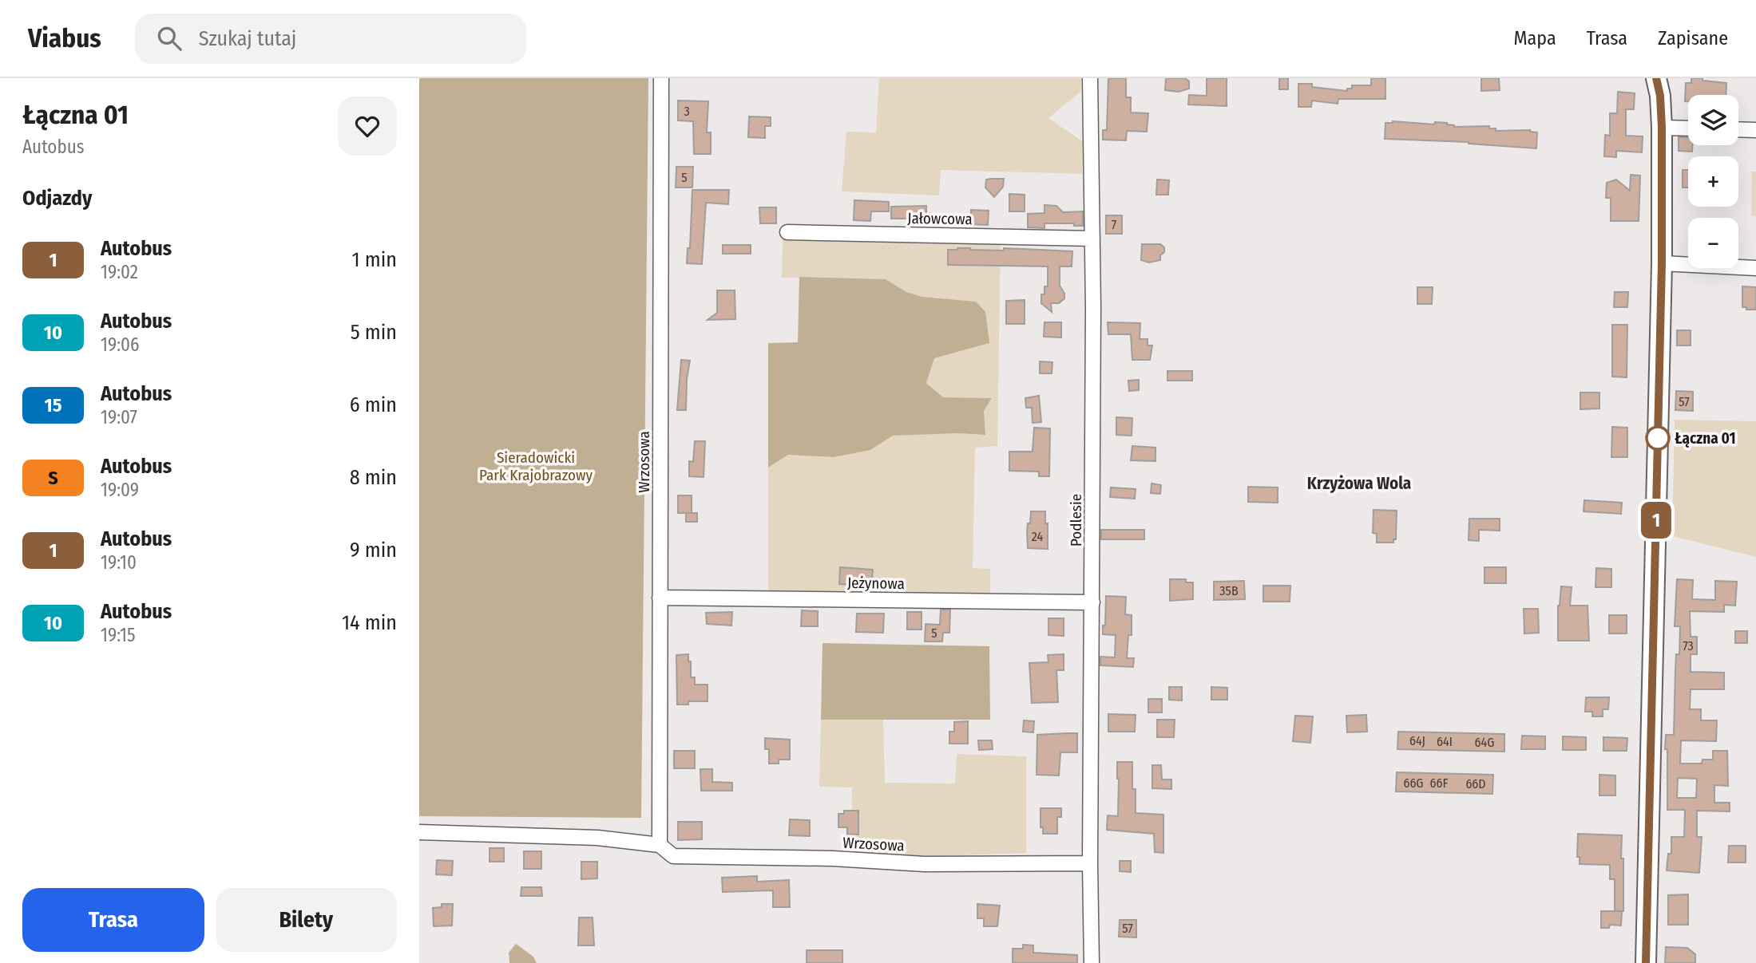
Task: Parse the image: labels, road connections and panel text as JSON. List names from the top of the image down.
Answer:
{
  "streets": {
    "street": [
      "Jałowcowa",
      "Wrzosowa",
      "Podlesie",
      "Jeżynowa"
    ]
  },
  "crossings": [
    ["Jałowcowa", "Podlesie"],
    ["Wrzosowa", "Podlesie"],
    ["Wrzosowa", "Jeżynowa"],
    ["Podlesie", "Jeżynowa"]
  ],
  "districts": ["Krzyżowa Wola"],
  "parks": ["Sieradowicki Park Krajobrazowy"],
  "places": ["Łączna 01"],
  "lines": ["bus line 1"],
  "house_numbers": [
    "3",
    "5",
    "7",
    "57",
    "24",
    "35B",
    "5",
    "73",
    "64J",
    "64I",
    "64G",
    "66G",
    "66F",
    "66D",
    "57"
  ],
  "page": {
    "header": "Viabus",
    "search": "Szukaj tutaj",
    "nav": ["Mapa", "Trasa", "Zapisane"],
    "heading": [
      ["Łączna 01", "Autobus"],
      "Odjazdy"
    ],
    "on_map": "1",
    "map_buttons": ["+", "−"],
    "list": [
      {
        "mark": "1",
        "name": "Autobus",
        "note": "19:02",
        "value": "1 min"
      },
      {
        "mark": "10",
        "name": "Autobus",
        "note": "19:06",
        "value": "5 min"
      },
      {
        "mark": "15",
        "name": "Autobus",
        "note": "19:07",
        "value": "6 min"
      },
      {
        "mark": "S",
        "name": "Autobus",
        "note": "19:09",
        "value": "8 min"
      },
      {
        "mark": "1",
        "name": "Autobus",
        "note": "19:10",
        "value": "9 min"
      },
      {
        "mark": "10",
        "name": "Autobus",
        "note": "19:15",
        "value": "14 min"
      }
    ],
    "buttons": ["Trasa", "Bilety"]
  }
}
